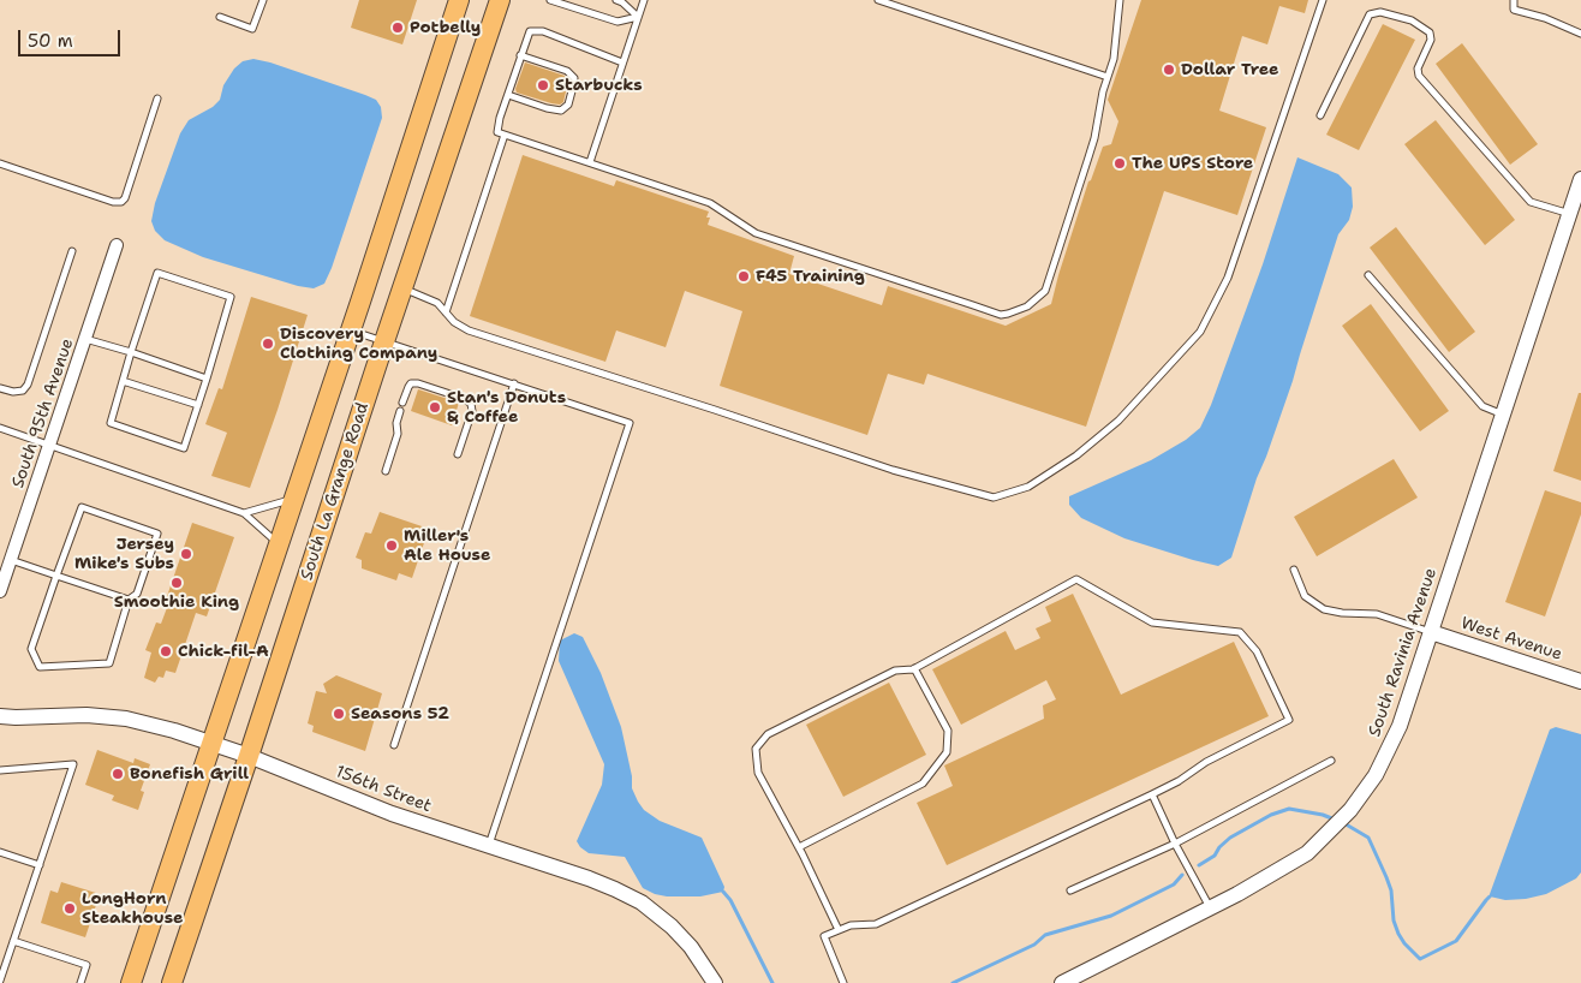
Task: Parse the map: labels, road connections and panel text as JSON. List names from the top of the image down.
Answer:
{
  "streets": {
    "highway": ["South La Grange Road"],
    "street": [
      "South 95th Avenue",
      "West Avenue",
      "South Ravinia Avenue",
      "156th Street"
    ]
  },
  "crossings": [
    ["South La Grange Road", "156th Street"],
    ["West Avenue", "South Ravinia Avenue"]
  ],
  "places": [
    "Potbelly",
    "Dollar Tree",
    "Starbucks",
    "The UPS Store",
    "F45 Training",
    "Discovery Clothing Company",
    "Stan's Donuts & Coffee",
    "Miller's Ale House",
    "Jersey Mike's Subs",
    "Smoothie King",
    "Chick-fil-A",
    "Seasons 52",
    "Bonefish Grill",
    "LongHorn Steakhouse"
  ],
  "scale_bar": "50 m"
}
